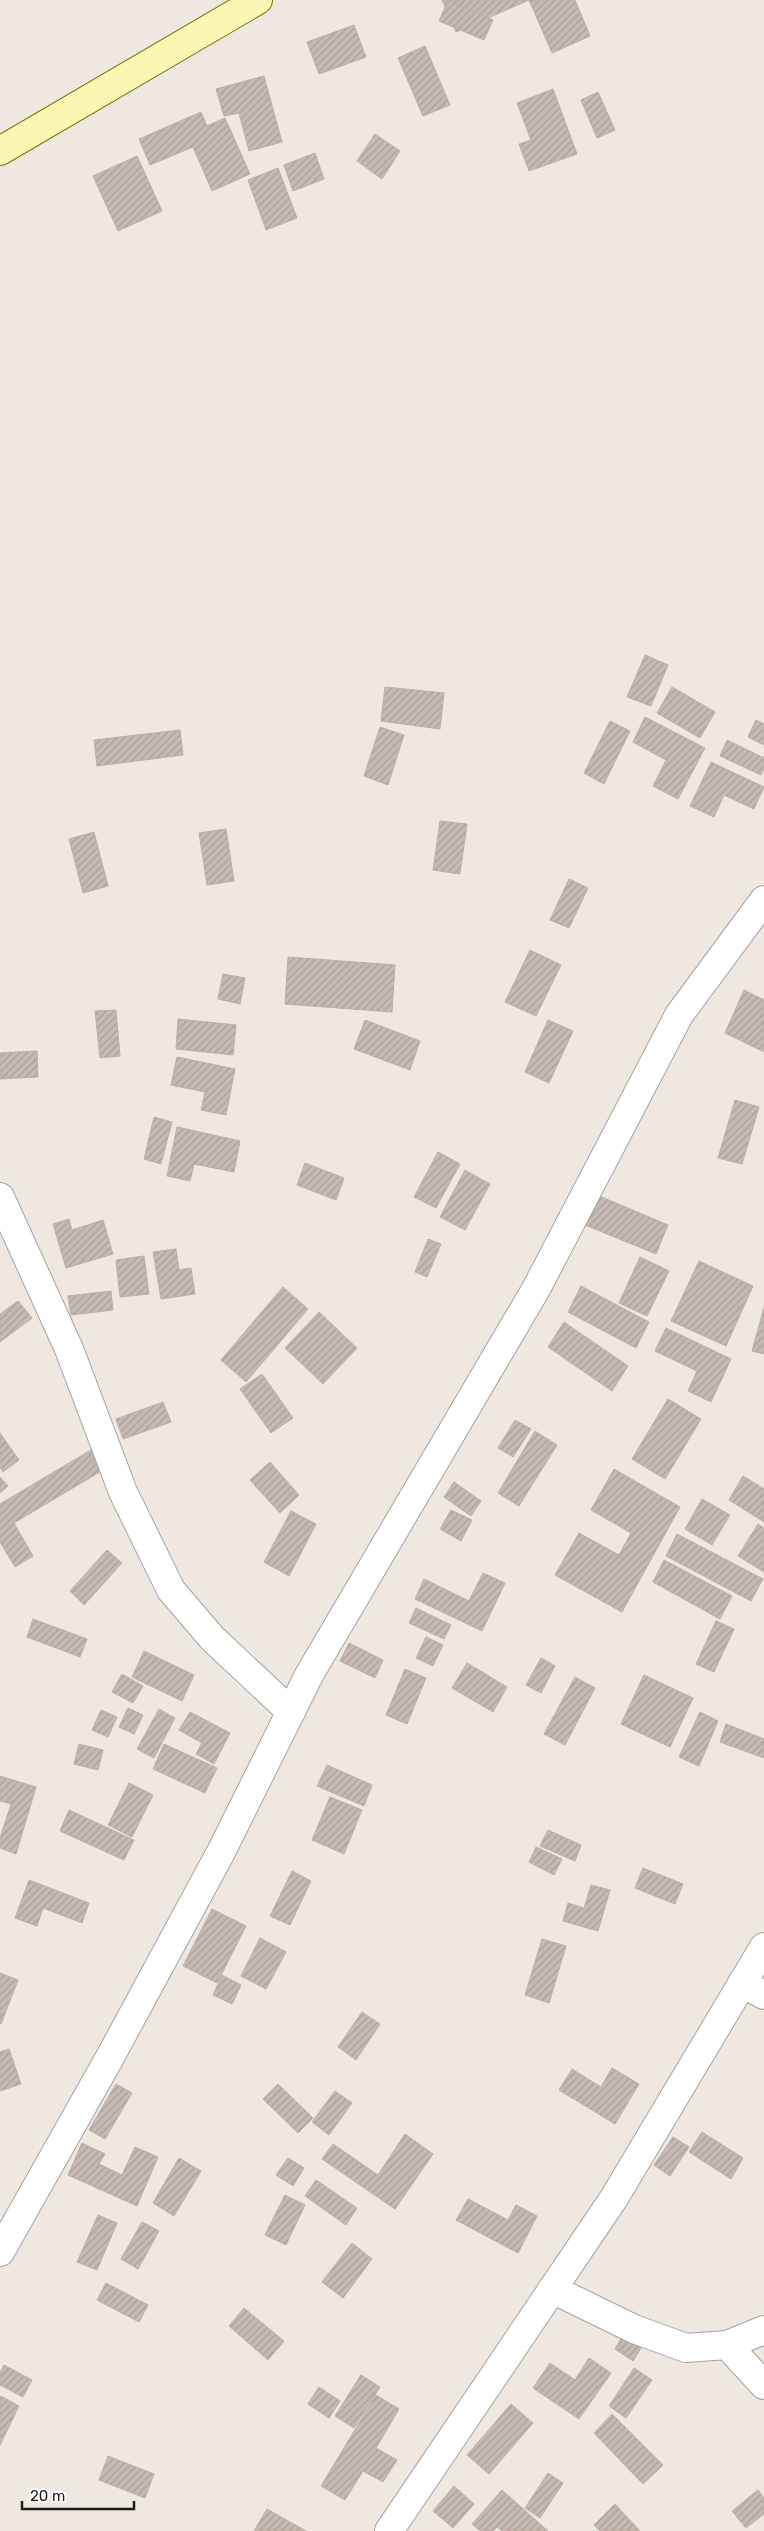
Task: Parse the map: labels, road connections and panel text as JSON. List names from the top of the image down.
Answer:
{
  "scale_bar": "20 m"
}
